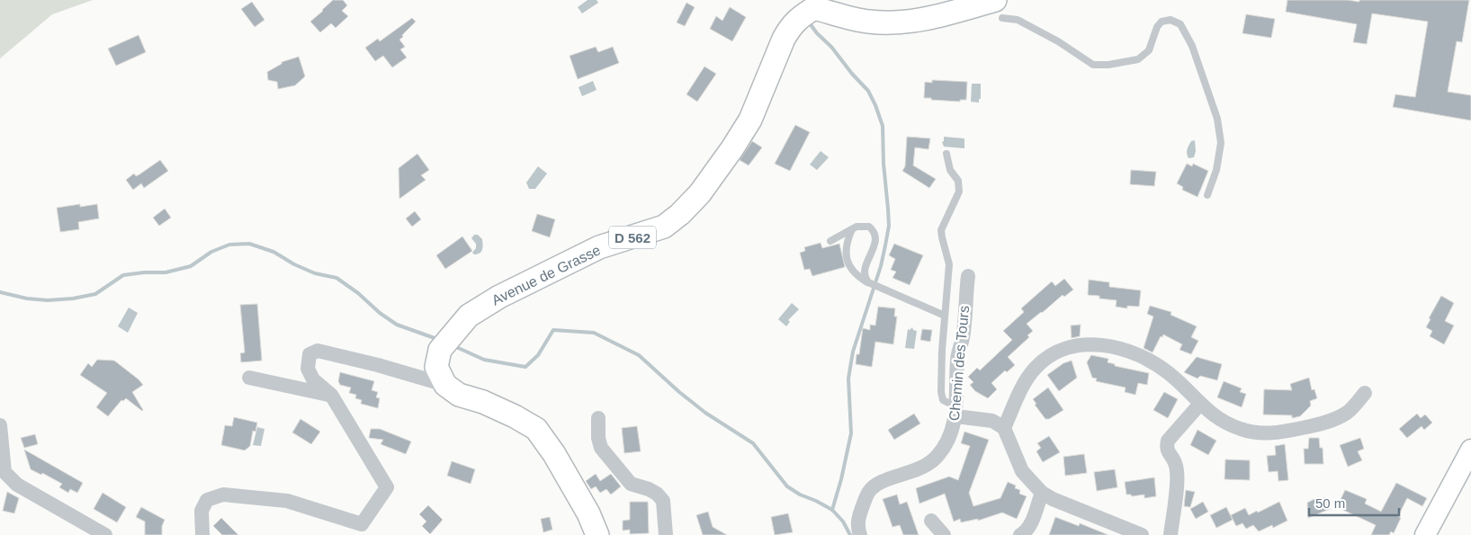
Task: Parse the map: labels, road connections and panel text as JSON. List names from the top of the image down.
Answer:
{
  "streets": {
    "main road": ["D 562", "Avenue de Grasse"],
    "street": ["Chemin des Tours"]
  },
  "scale_bar": "50 m"
}
